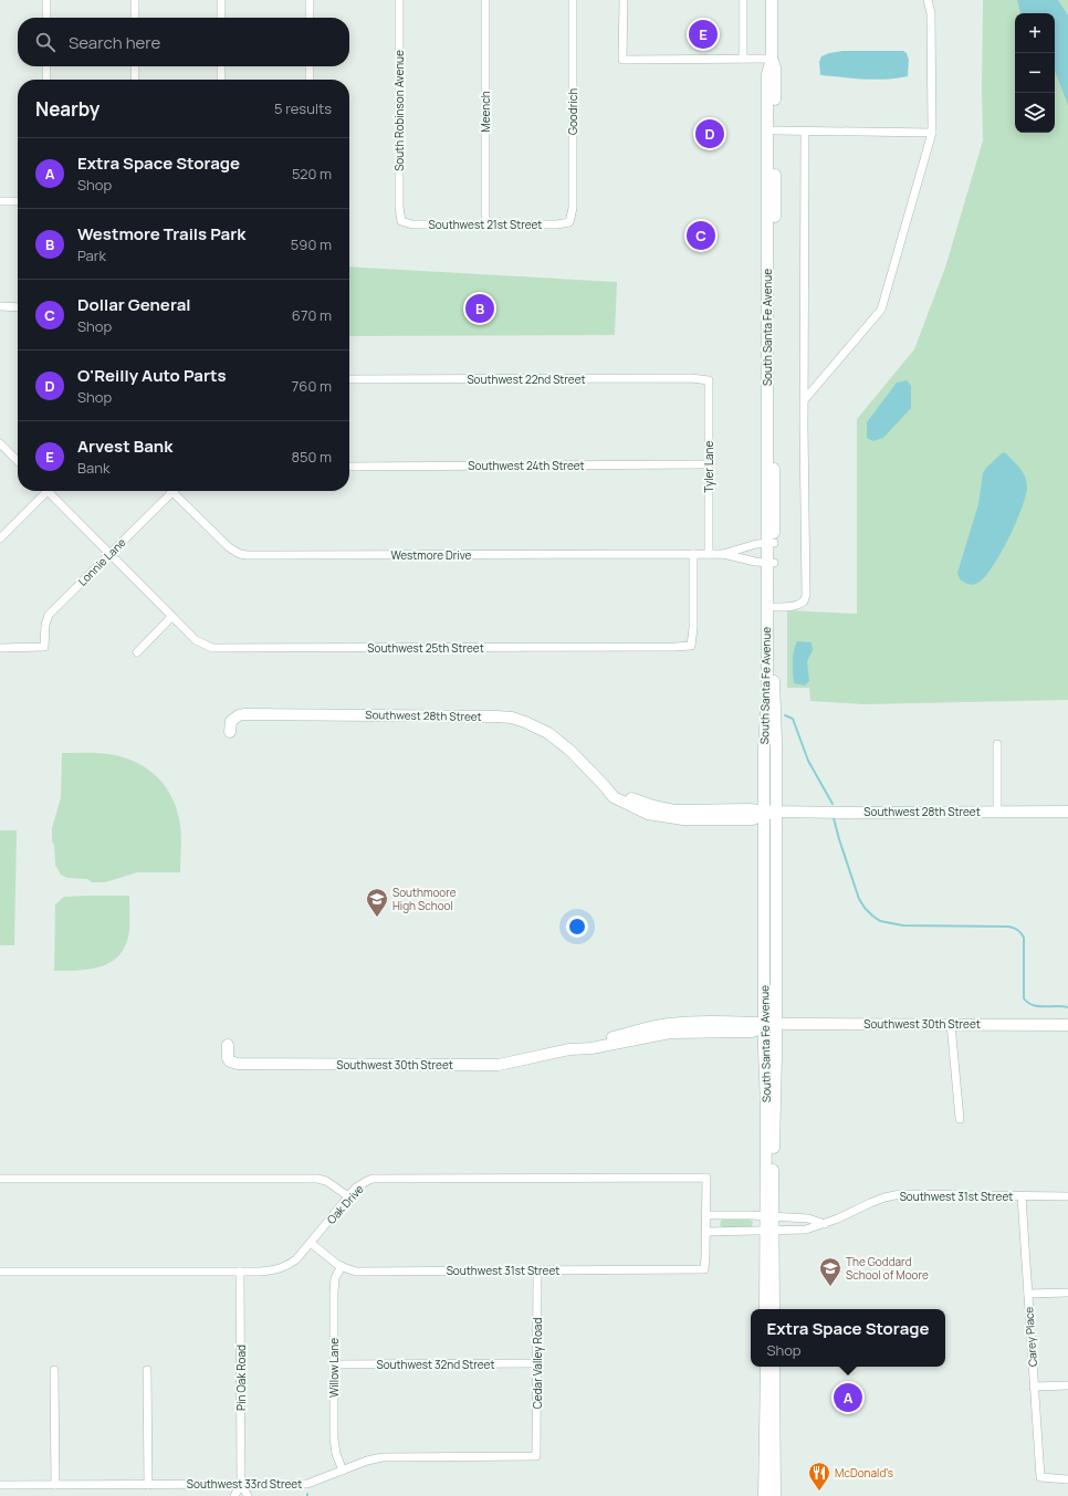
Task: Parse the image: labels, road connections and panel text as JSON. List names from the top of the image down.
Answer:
{
  "streets": {
    "main road": ["South Santa Fe Avenue", "Southwest 28th Street", "Southwest 30th Street"],
    "street": [
      "South Robinson Avenue",
      "Meench",
      "Goodrich",
      "Southwest 21st Street",
      "Southwest 22nd Street",
      "Southwest 24th Street",
      "Tyler Lane",
      "Westmore Drive",
      "Lonnie Lane",
      "Southwest 25th Street",
      "Southwest 31st Street",
      "Oak Drive",
      "Carey Place",
      "Cedar Valley Road",
      "Southwest 32nd Street",
      "Willow Lane",
      "Pin Oak Road",
      "Southwest 33rd Street"
    ]
  },
  "crossings": [
    ["South Robinson Avenue", "Southwest 21st Street"],
    ["Meench", "Southwest 21st Street"],
    ["Goodrich", "Southwest 21st Street"],
    ["South Santa Fe Avenue", "Westmore Drive"],
    ["South Santa Fe Avenue", "Southwest 28th Street"],
    ["South Santa Fe Avenue", "Southwest 30th Street"],
    ["South Santa Fe Avenue", "Southwest 31st Street"],
    ["Southwest 22nd Street", "Tyler Lane"],
    ["Southwest 24th Street", "Tyler Lane"],
    ["Tyler Lane", "Westmore Drive"],
    ["Westmore Drive", "Lonnie Lane"],
    ["Westmore Drive", "Southwest 25th Street"],
    ["Lonnie Lane", "Southwest 25th Street"],
    ["Southwest 31st Street", "Oak Drive"],
    ["Southwest 31st Street", "Carey Place"],
    ["Southwest 31st Street", "Cedar Valley Road"],
    ["Southwest 31st Street", "Willow Lane"],
    ["Oak Drive", "Pin Oak Road"],
    ["Cedar Valley Road", "Southwest 32nd Street"],
    ["Cedar Valley Road", "Southwest 33rd Street"],
    ["Southwest 32nd Street", "Willow Lane"],
    ["Willow Lane", "Southwest 33rd Street"],
    ["Pin Oak Road", "Southwest 33rd Street"]
  ],
  "places": {
    "school or university": ["Southmoore High School", "The Goddard School of Moore"],
    "restaurant": ["McDonald's"]
  },
  "page": {
    "map_buttons": ["+", "−"],
    "pins": [
      "E",
      "D",
      "C",
      "B",
      "A"
    ],
    "search": "Search here",
    "heading": ["Nearby", "5 results"],
    "list": [
      {
        "mark": "A",
        "name": "Extra Space Storage",
        "note": "Shop",
        "value": "520 m"
      },
      {
        "mark": "B",
        "name": "Westmore Trails Park",
        "note": "Park",
        "value": "590 m"
      },
      {
        "mark": "C",
        "name": "Dollar General",
        "note": "Shop",
        "value": "670 m"
      },
      {
        "mark": "D",
        "name": "O'Reilly Auto Parts",
        "note": "Shop",
        "value": "760 m"
      },
      {
        "mark": "E",
        "name": "Arvest Bank",
        "note": "Bank",
        "value": "850 m"
      }
    ],
    "popup": ["Extra Space Storage", "Shop"]
  }
}
